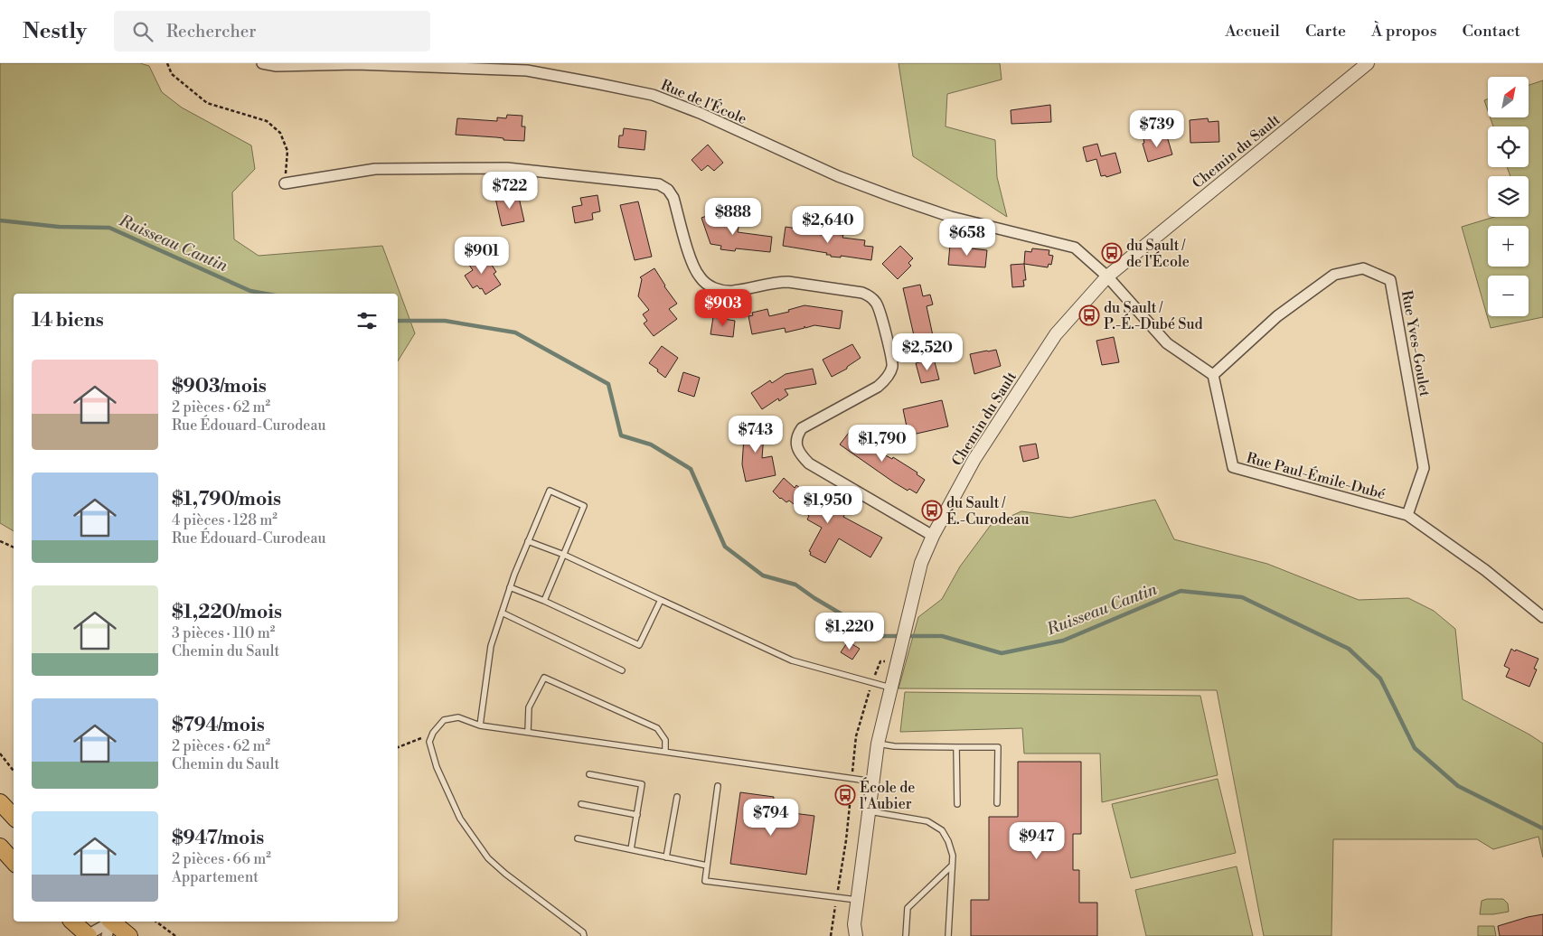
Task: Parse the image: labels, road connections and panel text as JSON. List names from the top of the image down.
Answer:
{
  "streets": {
    "street": [
      "Rue de l'École",
      "Chemin du Sault",
      "Rue Yves-Goulet",
      "Rue Paul-Émile-Dubé"
    ]
  },
  "crossings": [
    ["Rue de l'École", "Chemin du Sault"],
    ["Rue Yves-Goulet", "Rue Paul-Émile-Dubé"]
  ],
  "water": ["Ruisseau Cantin"],
  "places": {
    "bus stop": [
      "du Sault / de l'École",
      "du Sault / P.-É.-Dubé Sud",
      "du Sault / É.-Curodeau",
      "École de l'Aubier"
    ]
  },
  "north": "top right",
  "page": {
    "header": "Nestly",
    "search": "Rechercher",
    "nav": [
      "Accueil",
      "Carte",
      "À propos",
      "Contact"
    ],
    "map_buttons": ["+", "−"],
    "price": [
      "$739",
      "$722",
      "$888",
      "$2,640",
      "$658",
      "$901",
      "$903",
      "$2,520",
      "$743",
      "$1,790",
      "$1,950",
      "$1,220",
      "$794",
      "$947"
    ],
    "heading": "14 biens",
    "list": [
      {
        "name": "$903/mois",
        "note": "2 pièces · 62 m² · Rue Édouard-Curodeau"
      },
      {
        "name": "$1,790/mois",
        "note": "4 pièces · 128 m² · Rue Édouard-Curodeau"
      },
      {
        "name": "$1,220/mois",
        "note": "3 pièces · 110 m² · Chemin du Sault"
      },
      {
        "name": "$794/mois",
        "note": "2 pièces · 62 m² · Chemin du Sault"
      },
      {
        "name": "$947/mois",
        "note": "2 pièces · 66 m² · Appartement"
      }
    ]
  }
}
